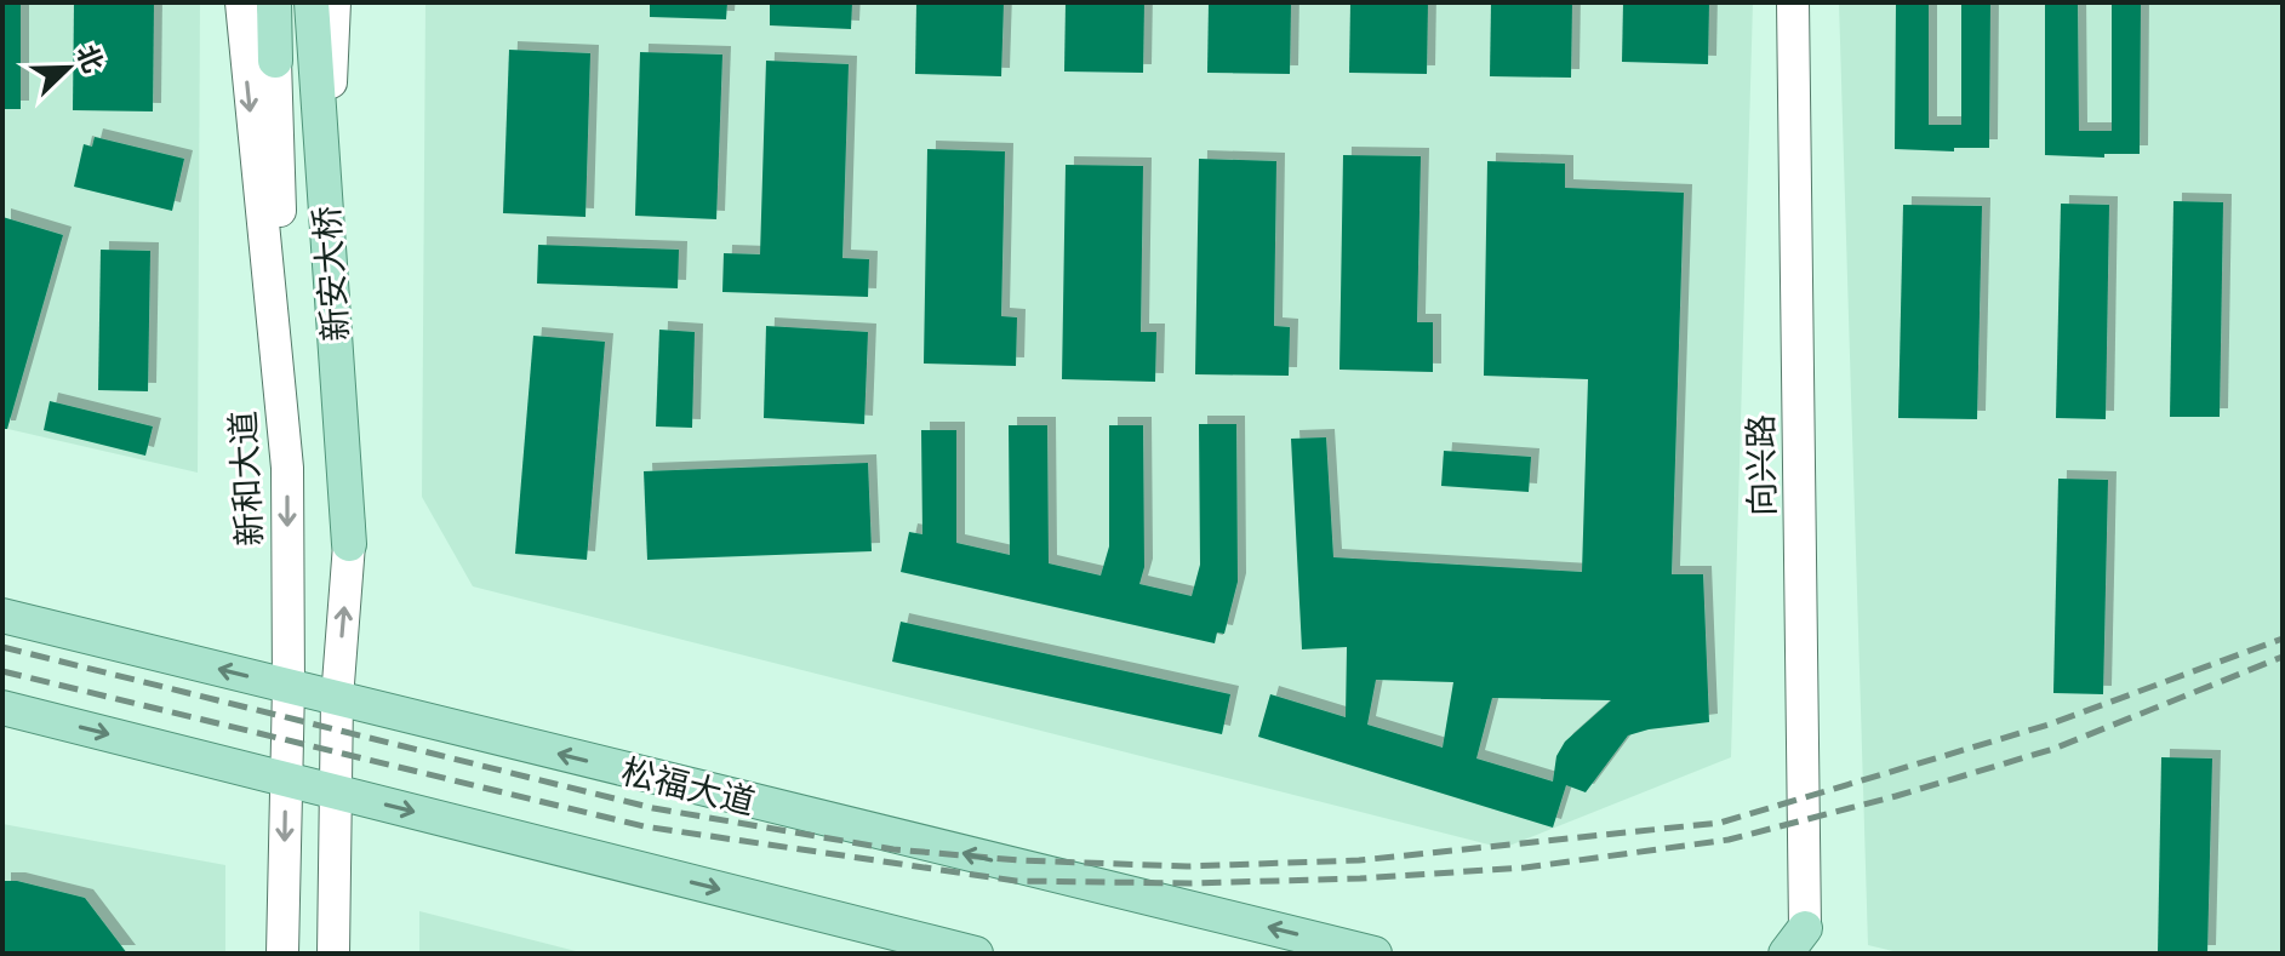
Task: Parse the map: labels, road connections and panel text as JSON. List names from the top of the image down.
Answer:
{
  "streets": {
    "main road": [
      "新安大桥",
      "向兴路",
      "新和大道",
      "松福大道"
    ]
  },
  "crossings": [
    ["新安大桥", "新和大道"],
    ["新和大道", "松福大道"]
  ],
  "north": "top right"
}
